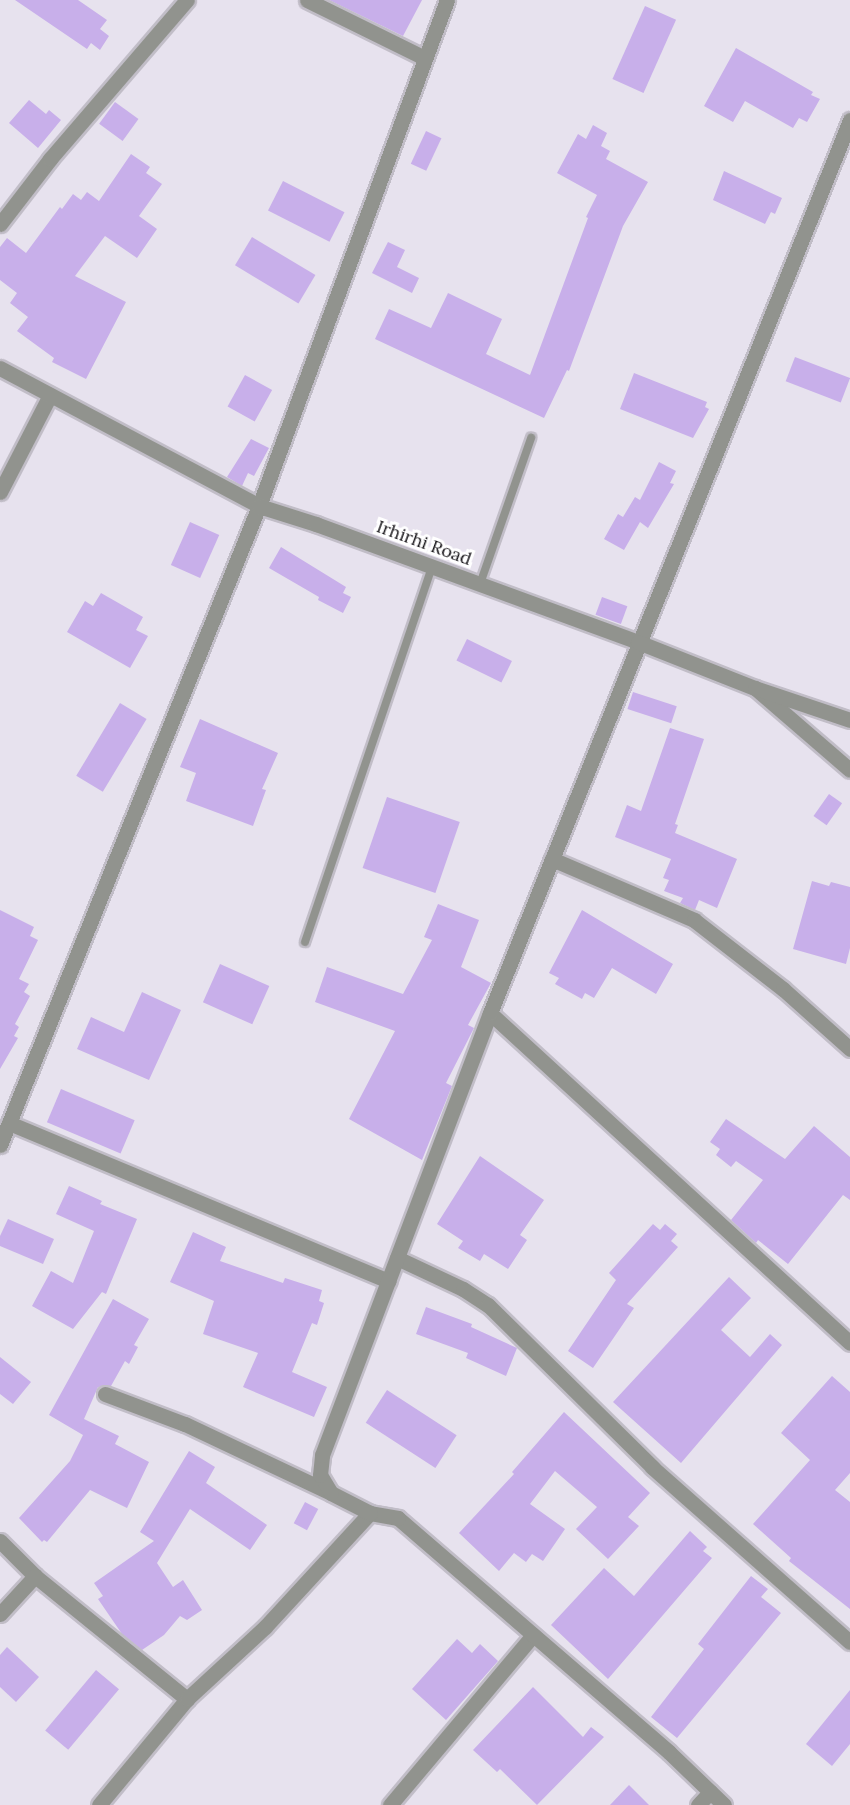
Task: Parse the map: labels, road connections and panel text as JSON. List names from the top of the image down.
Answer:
{
  "streets": {
    "street": ["Irhirhi Road"]
  }
}
